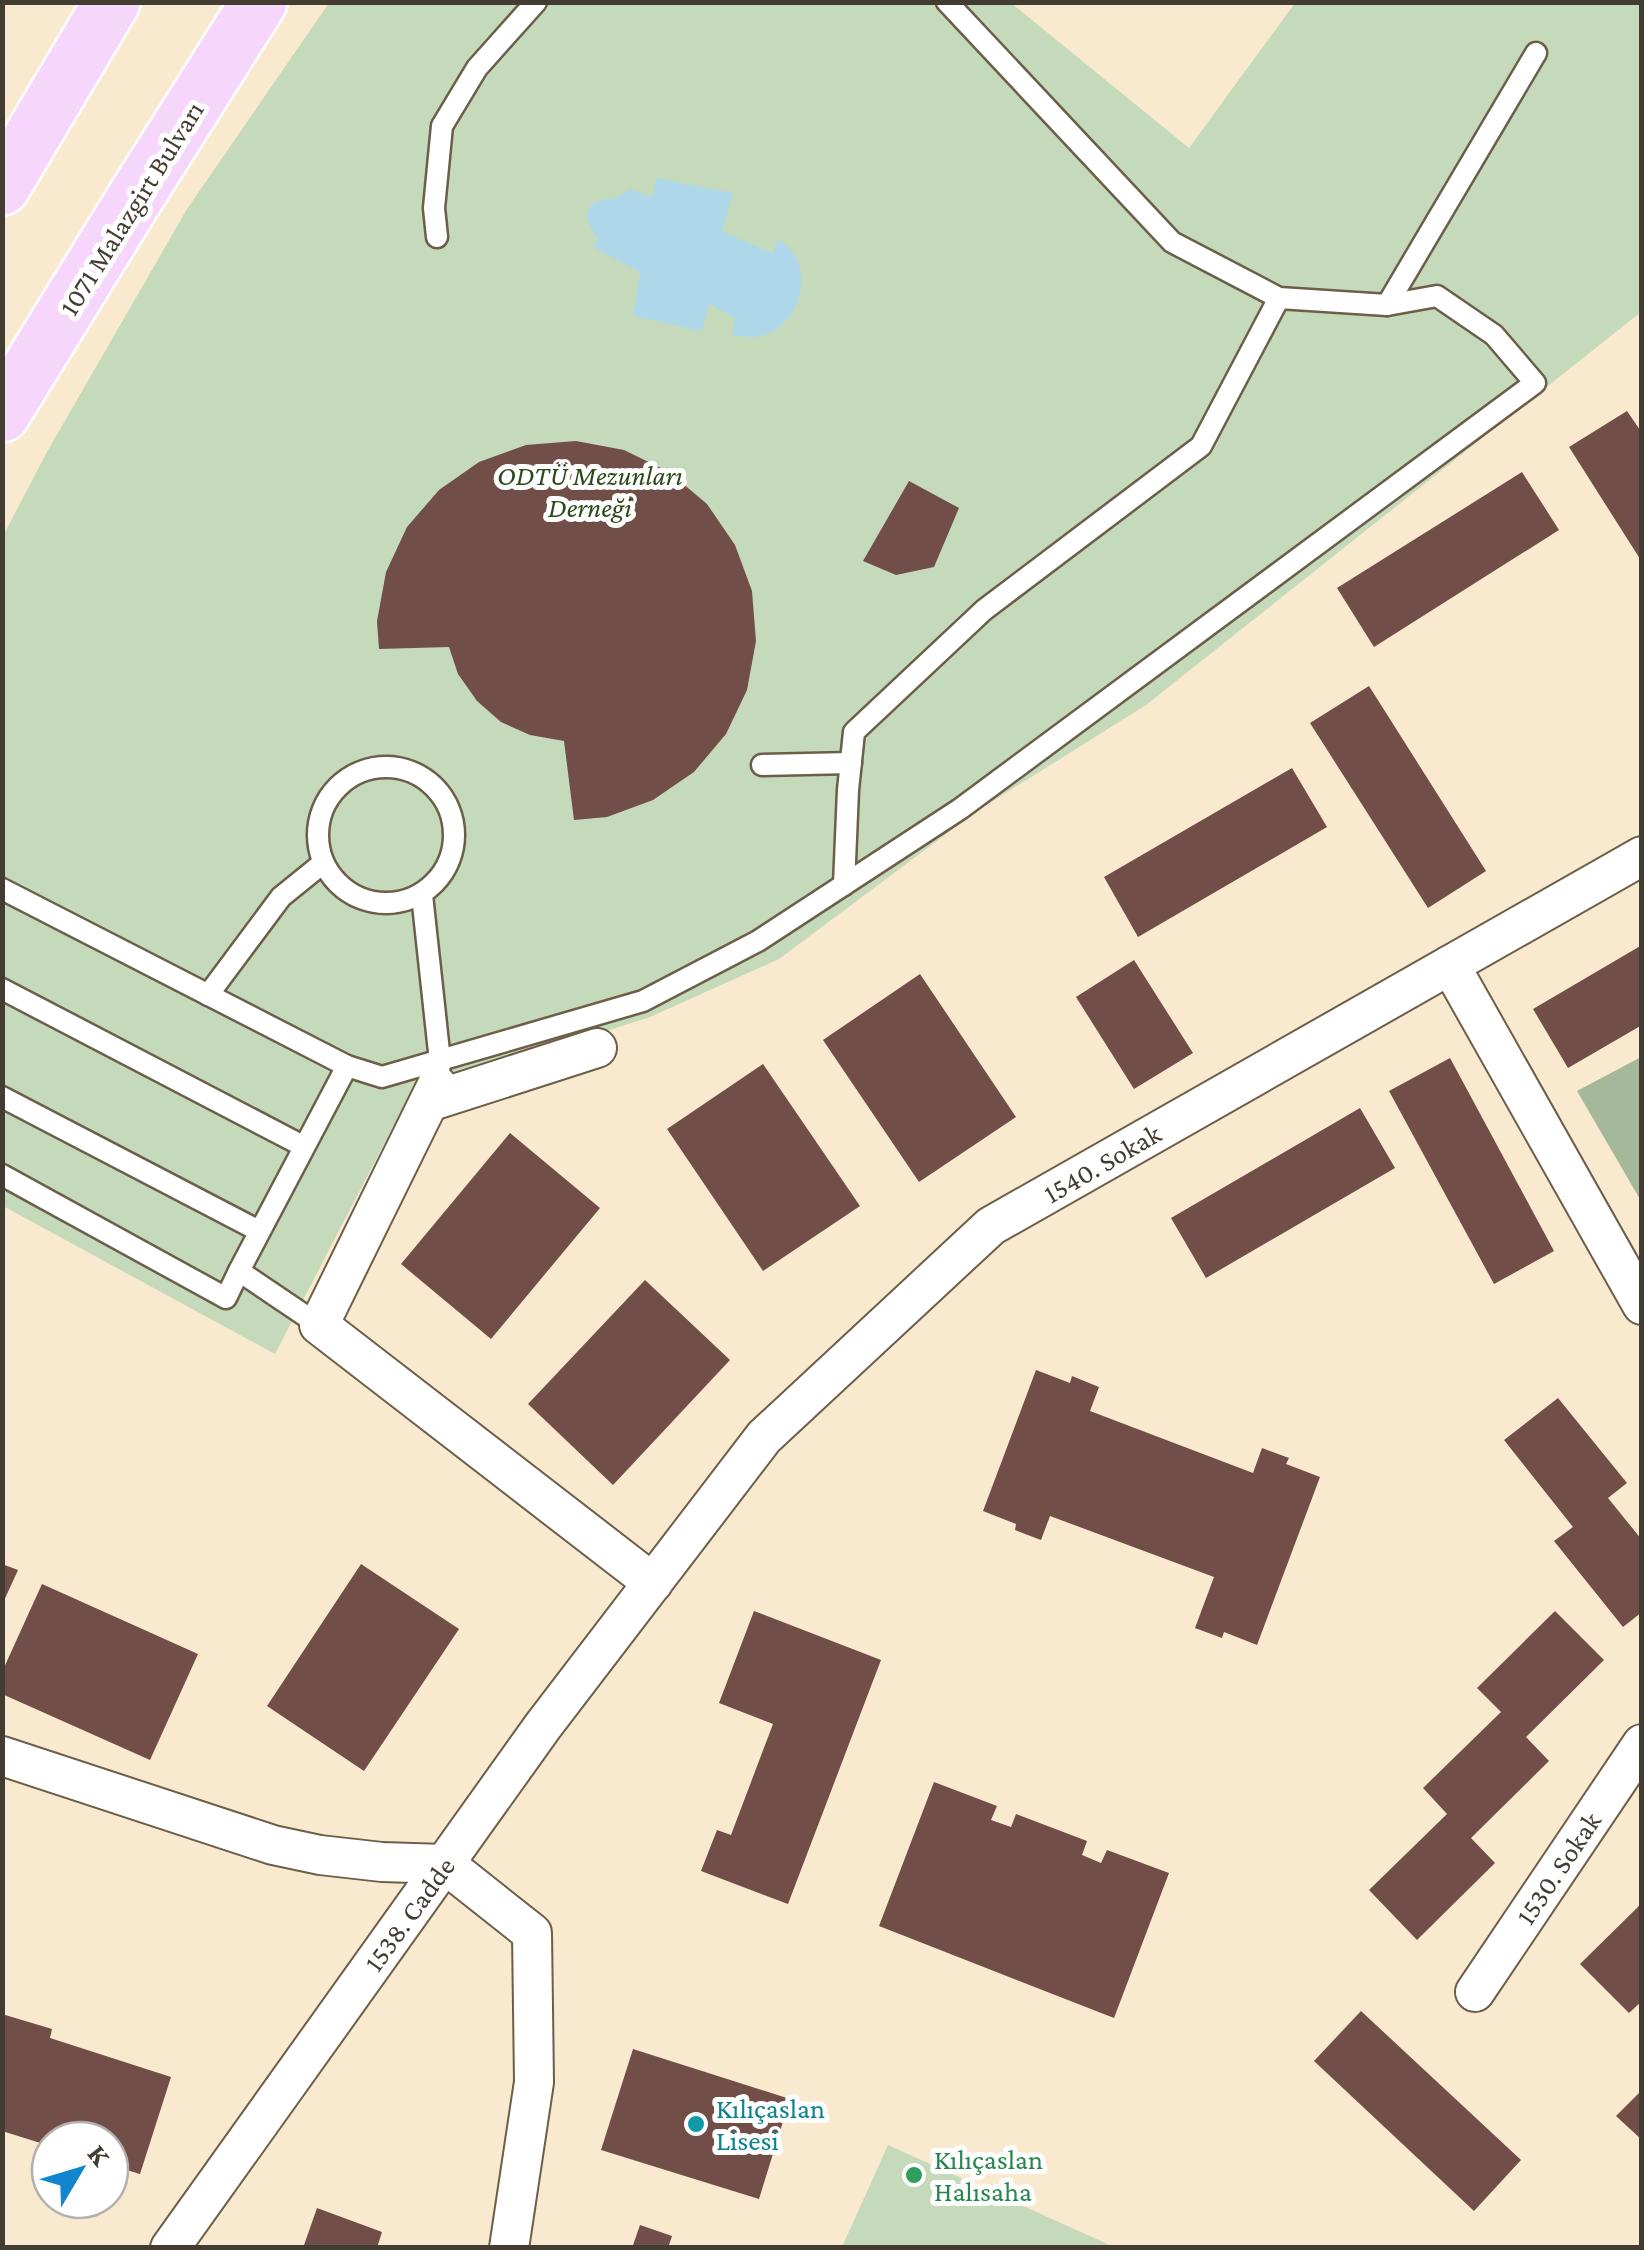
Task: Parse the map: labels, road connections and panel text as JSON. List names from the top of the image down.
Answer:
{
  "streets": {
    "main road": ["1071 Malazgirt Bulvarı"],
    "street": ["1540. Sokak", "1530. Sokak", "1538. Cadde"]
  },
  "crossings": [
    ["1540. Sokak", "1538. Cadde"]
  ],
  "parks": ["ODTÜ Mezunları Derneği"],
  "places": ["Kılıçaslan Lisesi", "Kılıçaslan Halısaha"],
  "north": "top right"
}
